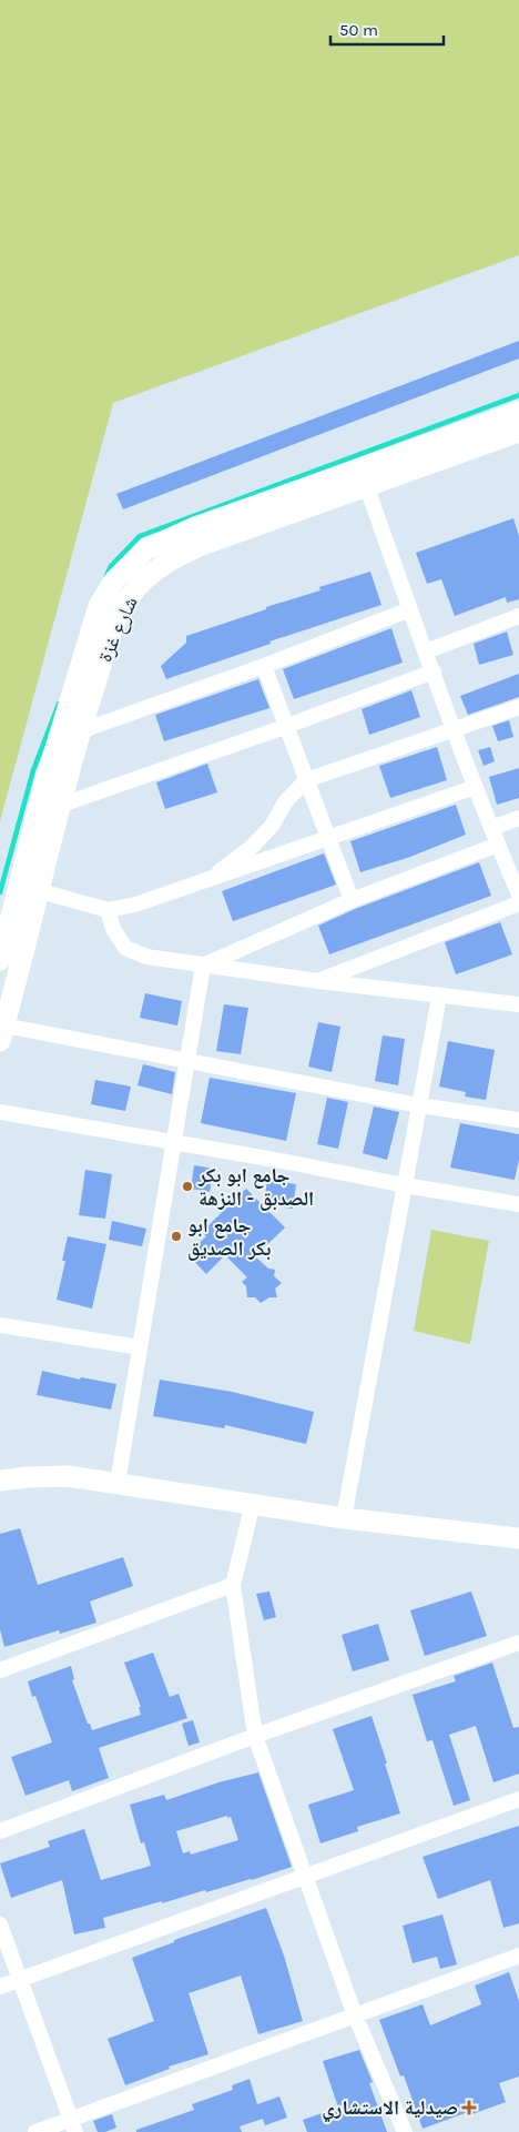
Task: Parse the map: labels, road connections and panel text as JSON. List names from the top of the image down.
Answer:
{
  "streets": {
    "main road": ["شارع غزة"]
  },
  "places": {
    "other": ["جامع ابو بكر الصدبق - النزهة", "جامع ابو بكر الصديق"],
    "health": ["صيدلية الاستشاري"]
  },
  "scale_bar": "50 m"
}
